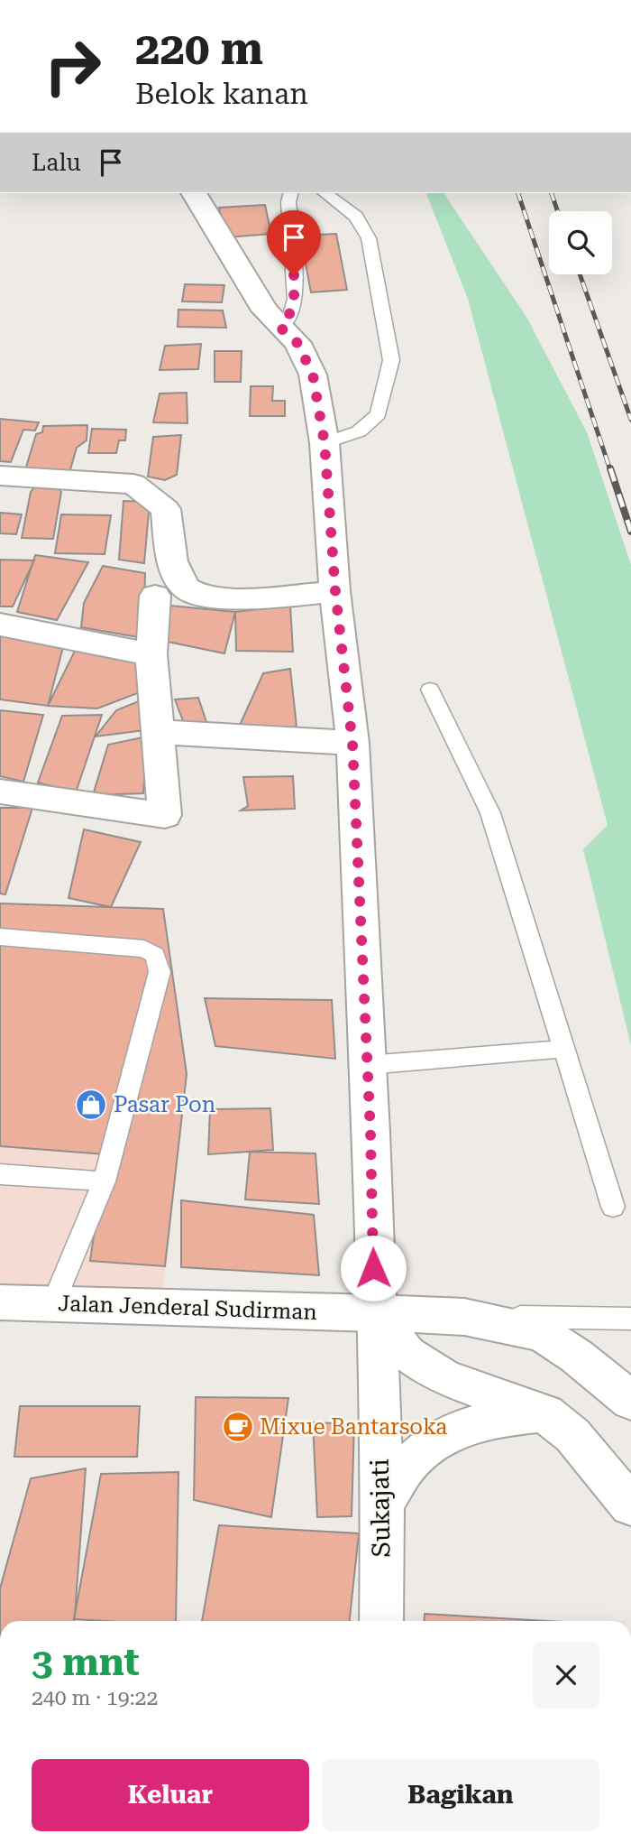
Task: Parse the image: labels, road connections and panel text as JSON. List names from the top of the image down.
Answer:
{
  "streets": {
    "street": ["Jalan Jenderal Sudirman", "Sukajati"]
  },
  "crossings": [
    ["Jalan Jenderal Sudirman", "Sukajati"]
  ],
  "places": {
    "shop": ["Pasar Pon"],
    "cafe": ["Mixue Bantarsoka"]
  },
  "page": {
    "turn": ["220 m", "Belok kanan"],
    "then": "Lalu",
    "heading": ["3 mnt", "240 m · 19:22"],
    "buttons": ["Keluar", "Bagikan"]
  }
}
